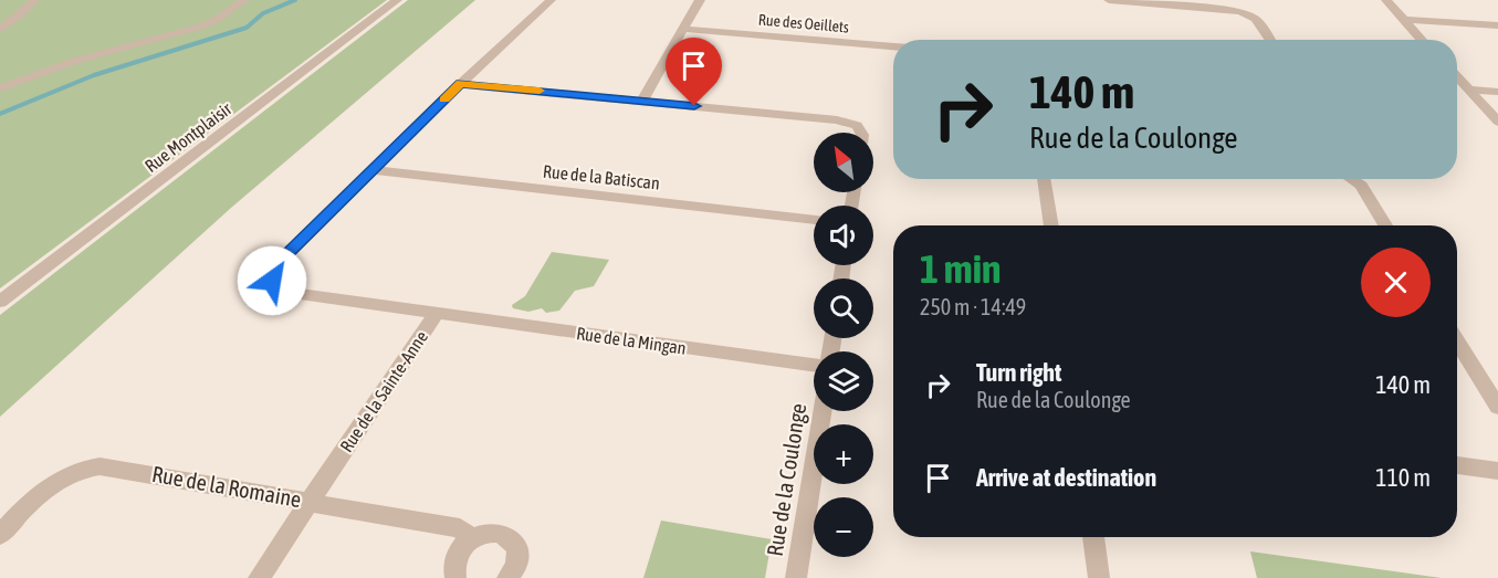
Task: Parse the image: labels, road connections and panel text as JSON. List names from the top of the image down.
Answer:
{
  "streets": {
    "street": [
      "Rue des Oeillets",
      "Rue Montplaisir",
      "Rue de la Batiscan",
      "Rue de la Mingan",
      "Rue de la Sainte-Anne",
      "Rue de la Coulonge",
      "Rue de la Romaine"
    ]
  },
  "crossings": [
    ["Rue de la Batiscan", "Rue de la Sainte-Anne"],
    ["Rue de la Mingan", "Rue de la Sainte-Anne"],
    ["Rue de la Sainte-Anne", "Rue de la Romaine"]
  ],
  "north": "top left",
  "page": {
    "turn": ["140 m", "Rue de la Coulonge"],
    "map_buttons": ["+", "−"],
    "heading": ["1 min", "250 m · 14:49"],
    "list": [
      {
        "name": "Turn right",
        "note": "Rue de la Coulonge",
        "value": "140 m"
      },
      {
        "name": "Arrive at destination",
        "value": "110 m"
      }
    ]
  }
}
